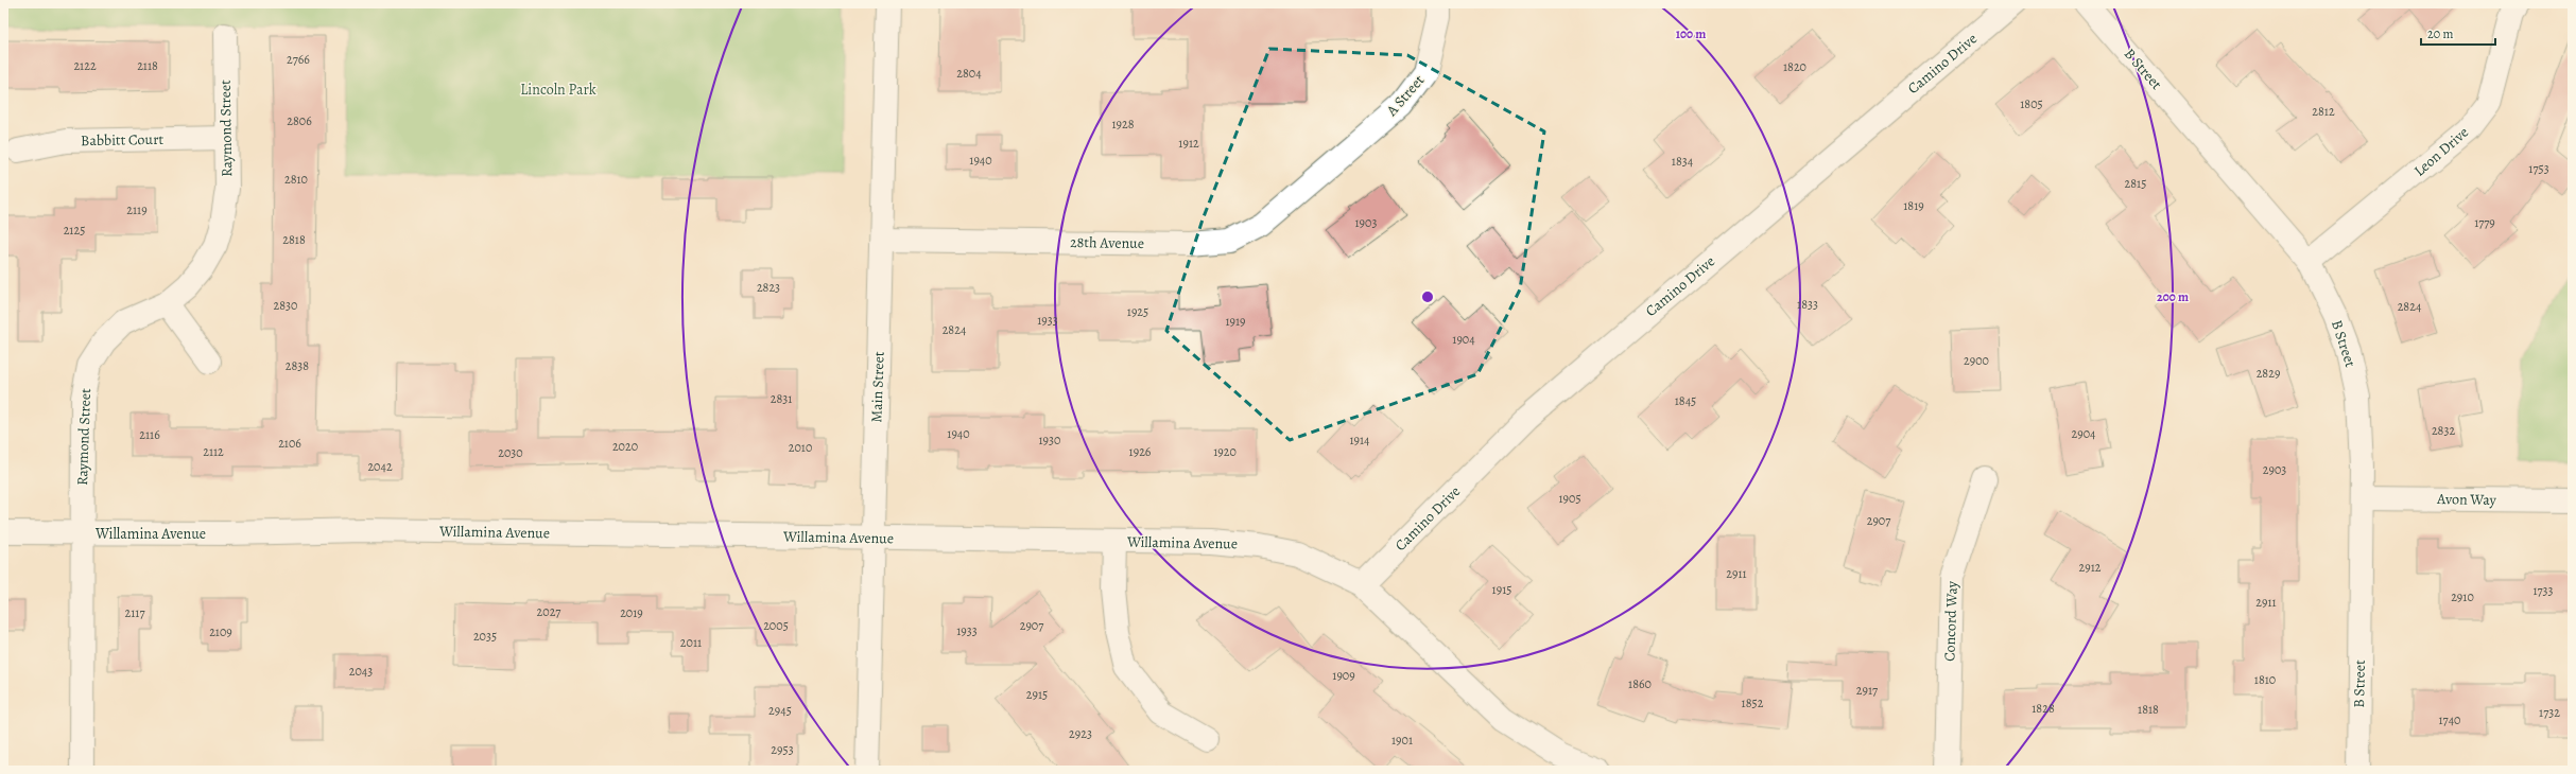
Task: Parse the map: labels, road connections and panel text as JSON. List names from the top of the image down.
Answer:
{
  "streets": {
    "street": [
      "Camino Drive",
      "B Street",
      "A Street",
      "Raymond Street",
      "Babbitt Court",
      "Leon Drive",
      "28th Avenue",
      "Main Street",
      "Avon Way",
      "Willamina Avenue",
      "Concord Way"
    ]
  },
  "crossings": [
    ["Camino Drive", "Willamina Avenue"],
    ["B Street", "Leon Drive"],
    ["B Street", "Avon Way"],
    ["A Street", "28th Avenue"],
    ["Raymond Street", "Babbitt Court"],
    ["Raymond Street", "Willamina Avenue"],
    ["28th Avenue", "Main Street"],
    ["Main Street", "Willamina Avenue"]
  ],
  "parks": ["Lincoln Park"],
  "house_numbers": [
    "2766",
    "2122",
    "2118",
    "1820",
    "2804",
    "1805",
    "2812",
    "2806",
    "1928",
    "1912",
    "1940",
    "1834",
    "1753",
    "2810",
    "2815",
    "1819",
    "2119",
    "1903",
    "1779",
    "2125",
    "2818",
    "2823",
    "1833",
    "2830",
    "2824",
    "1925",
    "1933",
    "1919",
    "2824",
    "1904",
    "2900",
    "2838",
    "2829",
    "2831",
    "1845",
    "2832",
    "1940",
    "2904",
    "2116",
    "1930",
    "1914",
    "2106",
    "2020",
    "2010",
    "2112",
    "1926",
    "1920",
    "2030",
    "2042",
    "2903",
    "1905",
    "2907",
    "2912",
    "2911",
    "1915",
    "1733",
    "2910",
    "2911",
    "2027",
    "2117",
    "2019",
    "2005",
    "2907",
    "1933",
    "2109",
    "2035",
    "2011",
    "2043",
    "1909",
    "1810",
    "1860",
    "2917",
    "2915",
    "1852",
    "1828",
    "1818",
    "2945",
    "1732",
    "1740",
    "2923",
    "1901",
    "2953"
  ],
  "scale_bar": "20 m",
  "rings": ["100 m", "200 m"]
}
